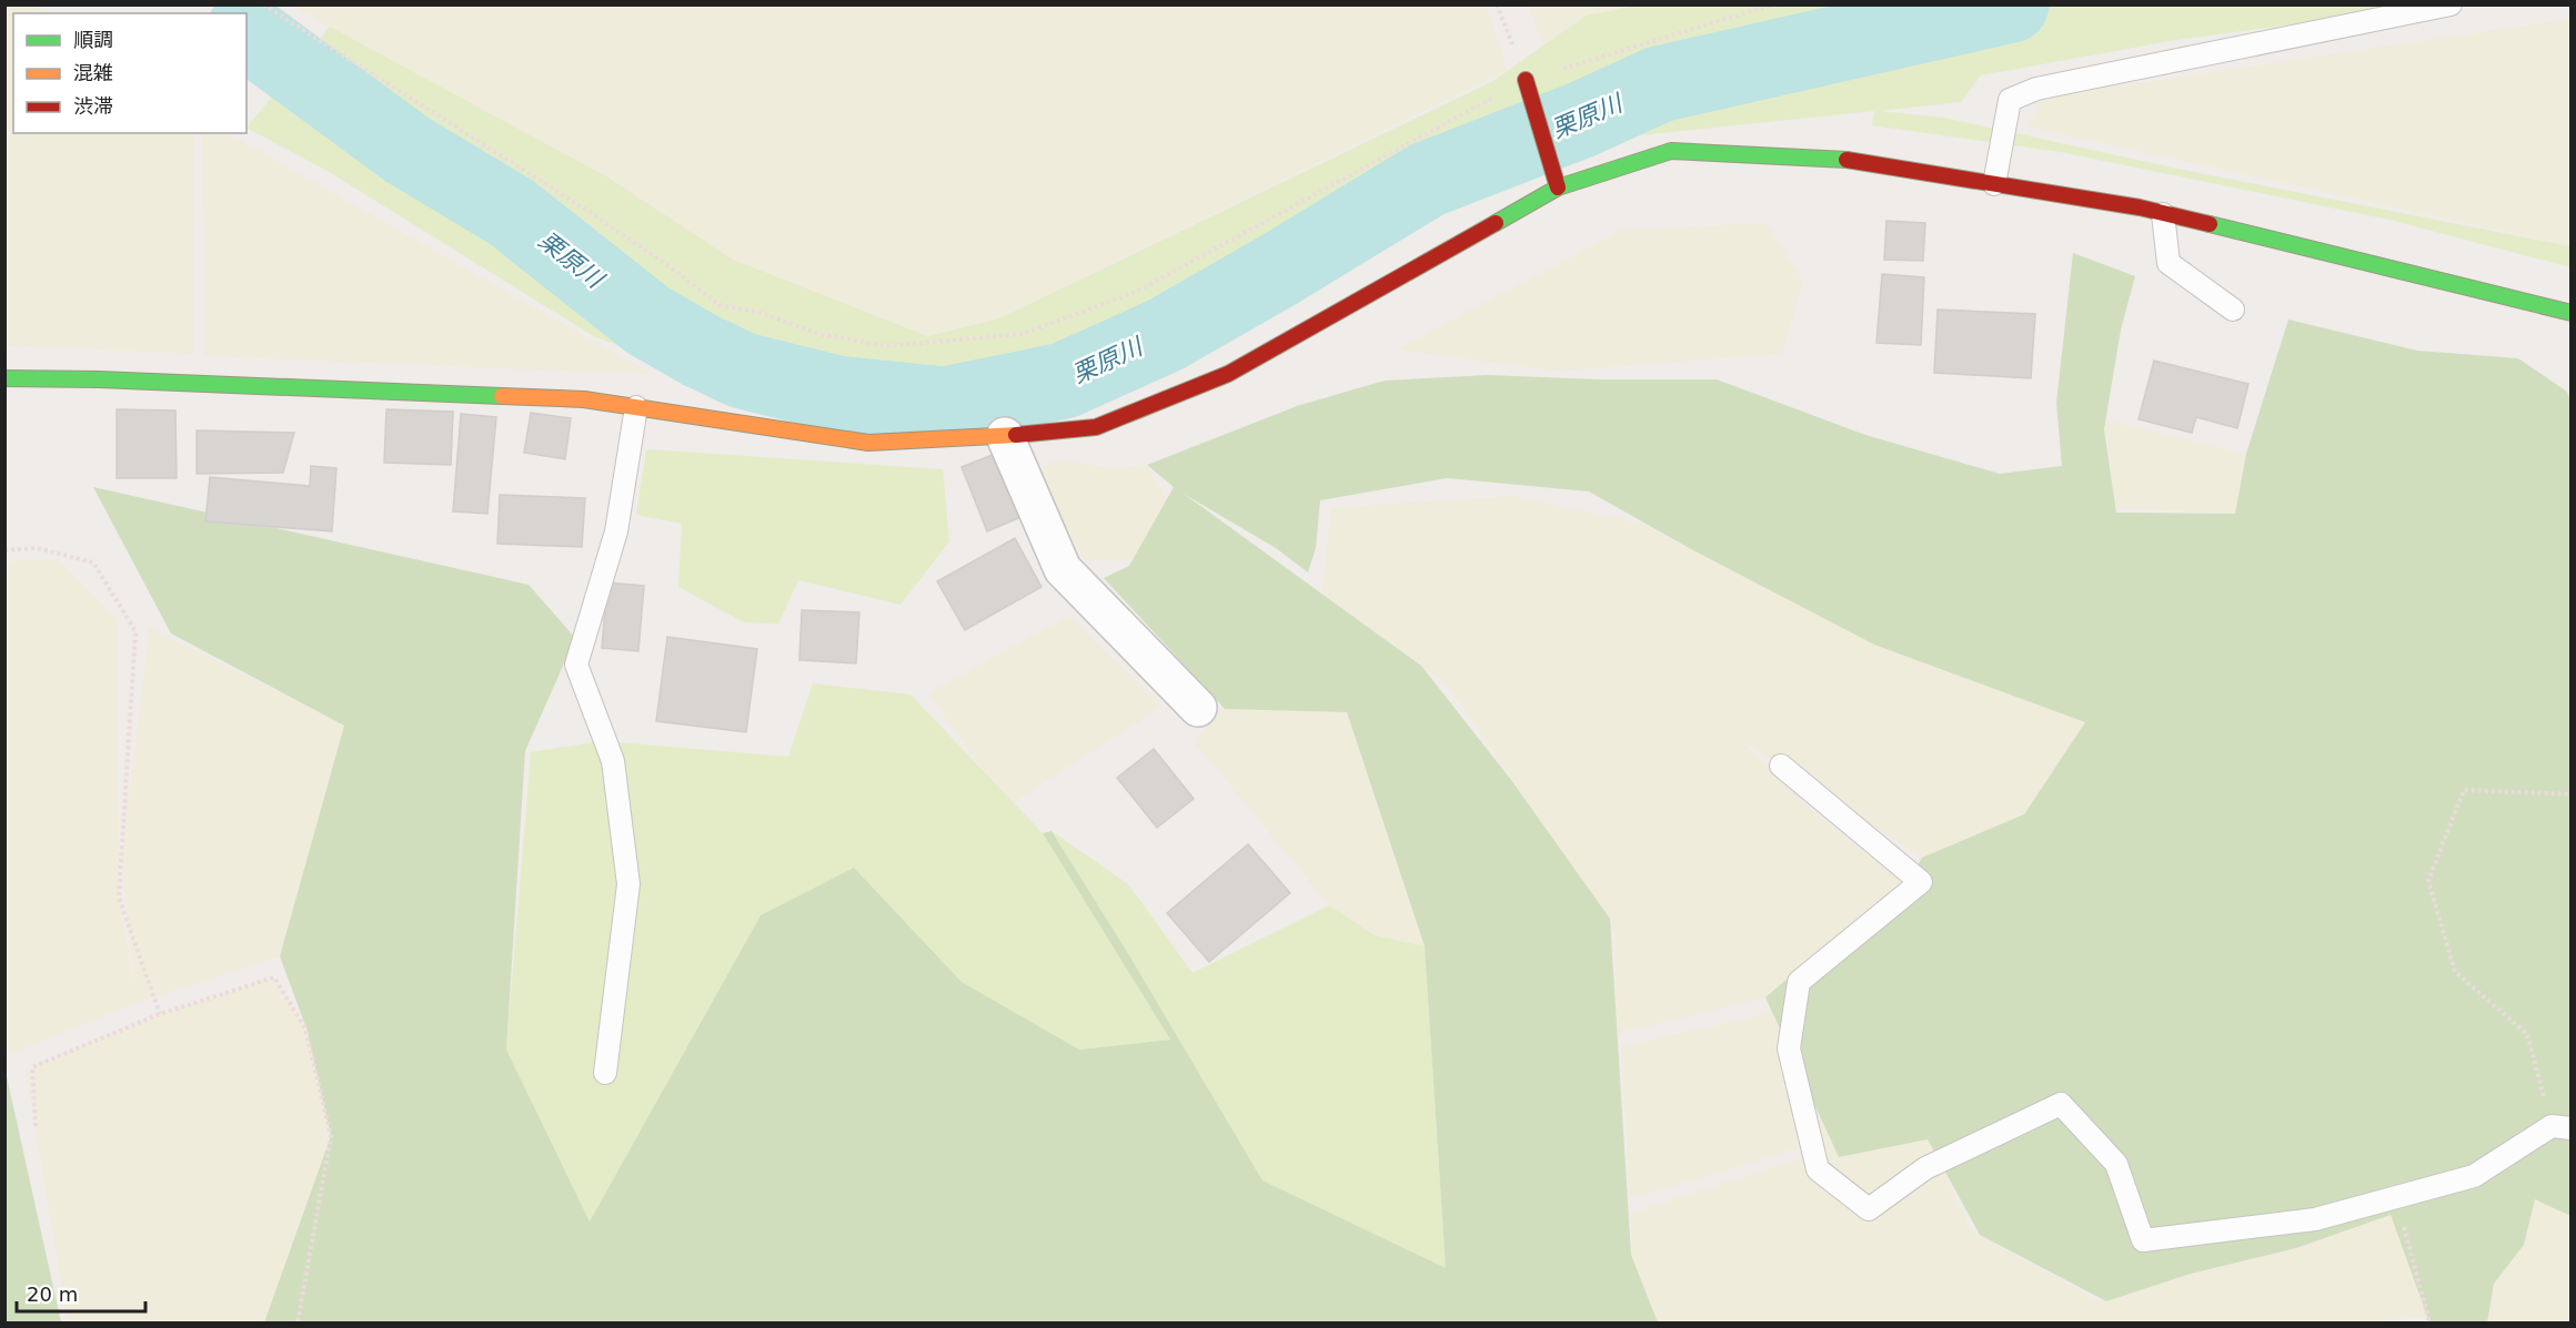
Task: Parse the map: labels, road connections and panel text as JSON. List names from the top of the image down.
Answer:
{
  "water": ["栗原川"],
  "legend": ["順調", "混雑", "渋滞"],
  "scale_bar": "20 m"
}
